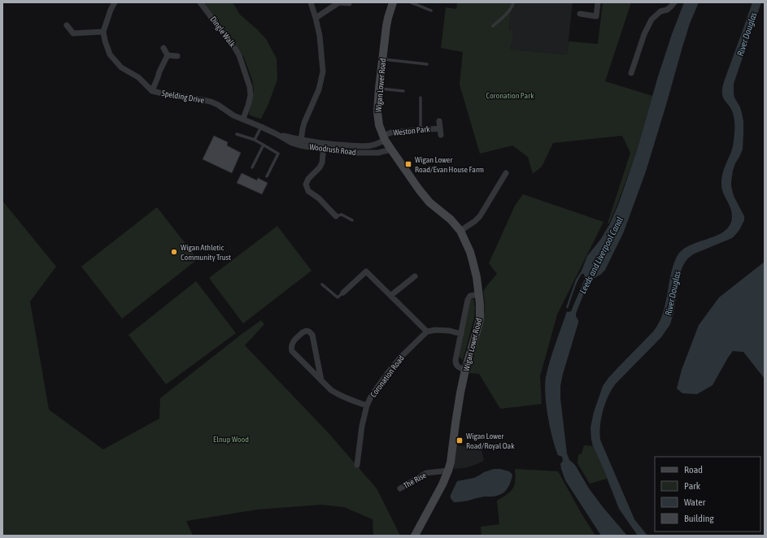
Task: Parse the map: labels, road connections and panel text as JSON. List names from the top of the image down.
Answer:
{
  "streets": {
    "main road": ["Wigan Lower Road"],
    "street": [
      "Dingle Walk",
      "Spelding Drive",
      "Weston Park",
      "Woodrush Road",
      "Coronation Road",
      "The Rise"
    ]
  },
  "crossings": [
    ["Dingle Walk", "Spelding Drive"],
    ["Dingle Walk", "Woodrush Road"],
    ["Wigan Lower Road", "Weston Park"],
    ["Wigan Lower Road", "Woodrush Road"],
    ["Wigan Lower Road", "The Rise"],
    ["Spelding Drive", "Woodrush Road"],
    ["Weston Park", "Woodrush Road"]
  ],
  "water": ["River Douglas", "Leeds and Liverpool Canal"],
  "parks": ["Coronation Park", "Elnup Wood"],
  "places": {
    "transit": ["Wigan Lower Road/Evan House Farm", "Wigan Lower Road/Royal Oak"],
    "other": ["Wigan Athletic Community Trust"]
  },
  "legend": [
    "Road",
    "Park",
    "Water",
    "Building"
  ]
}
